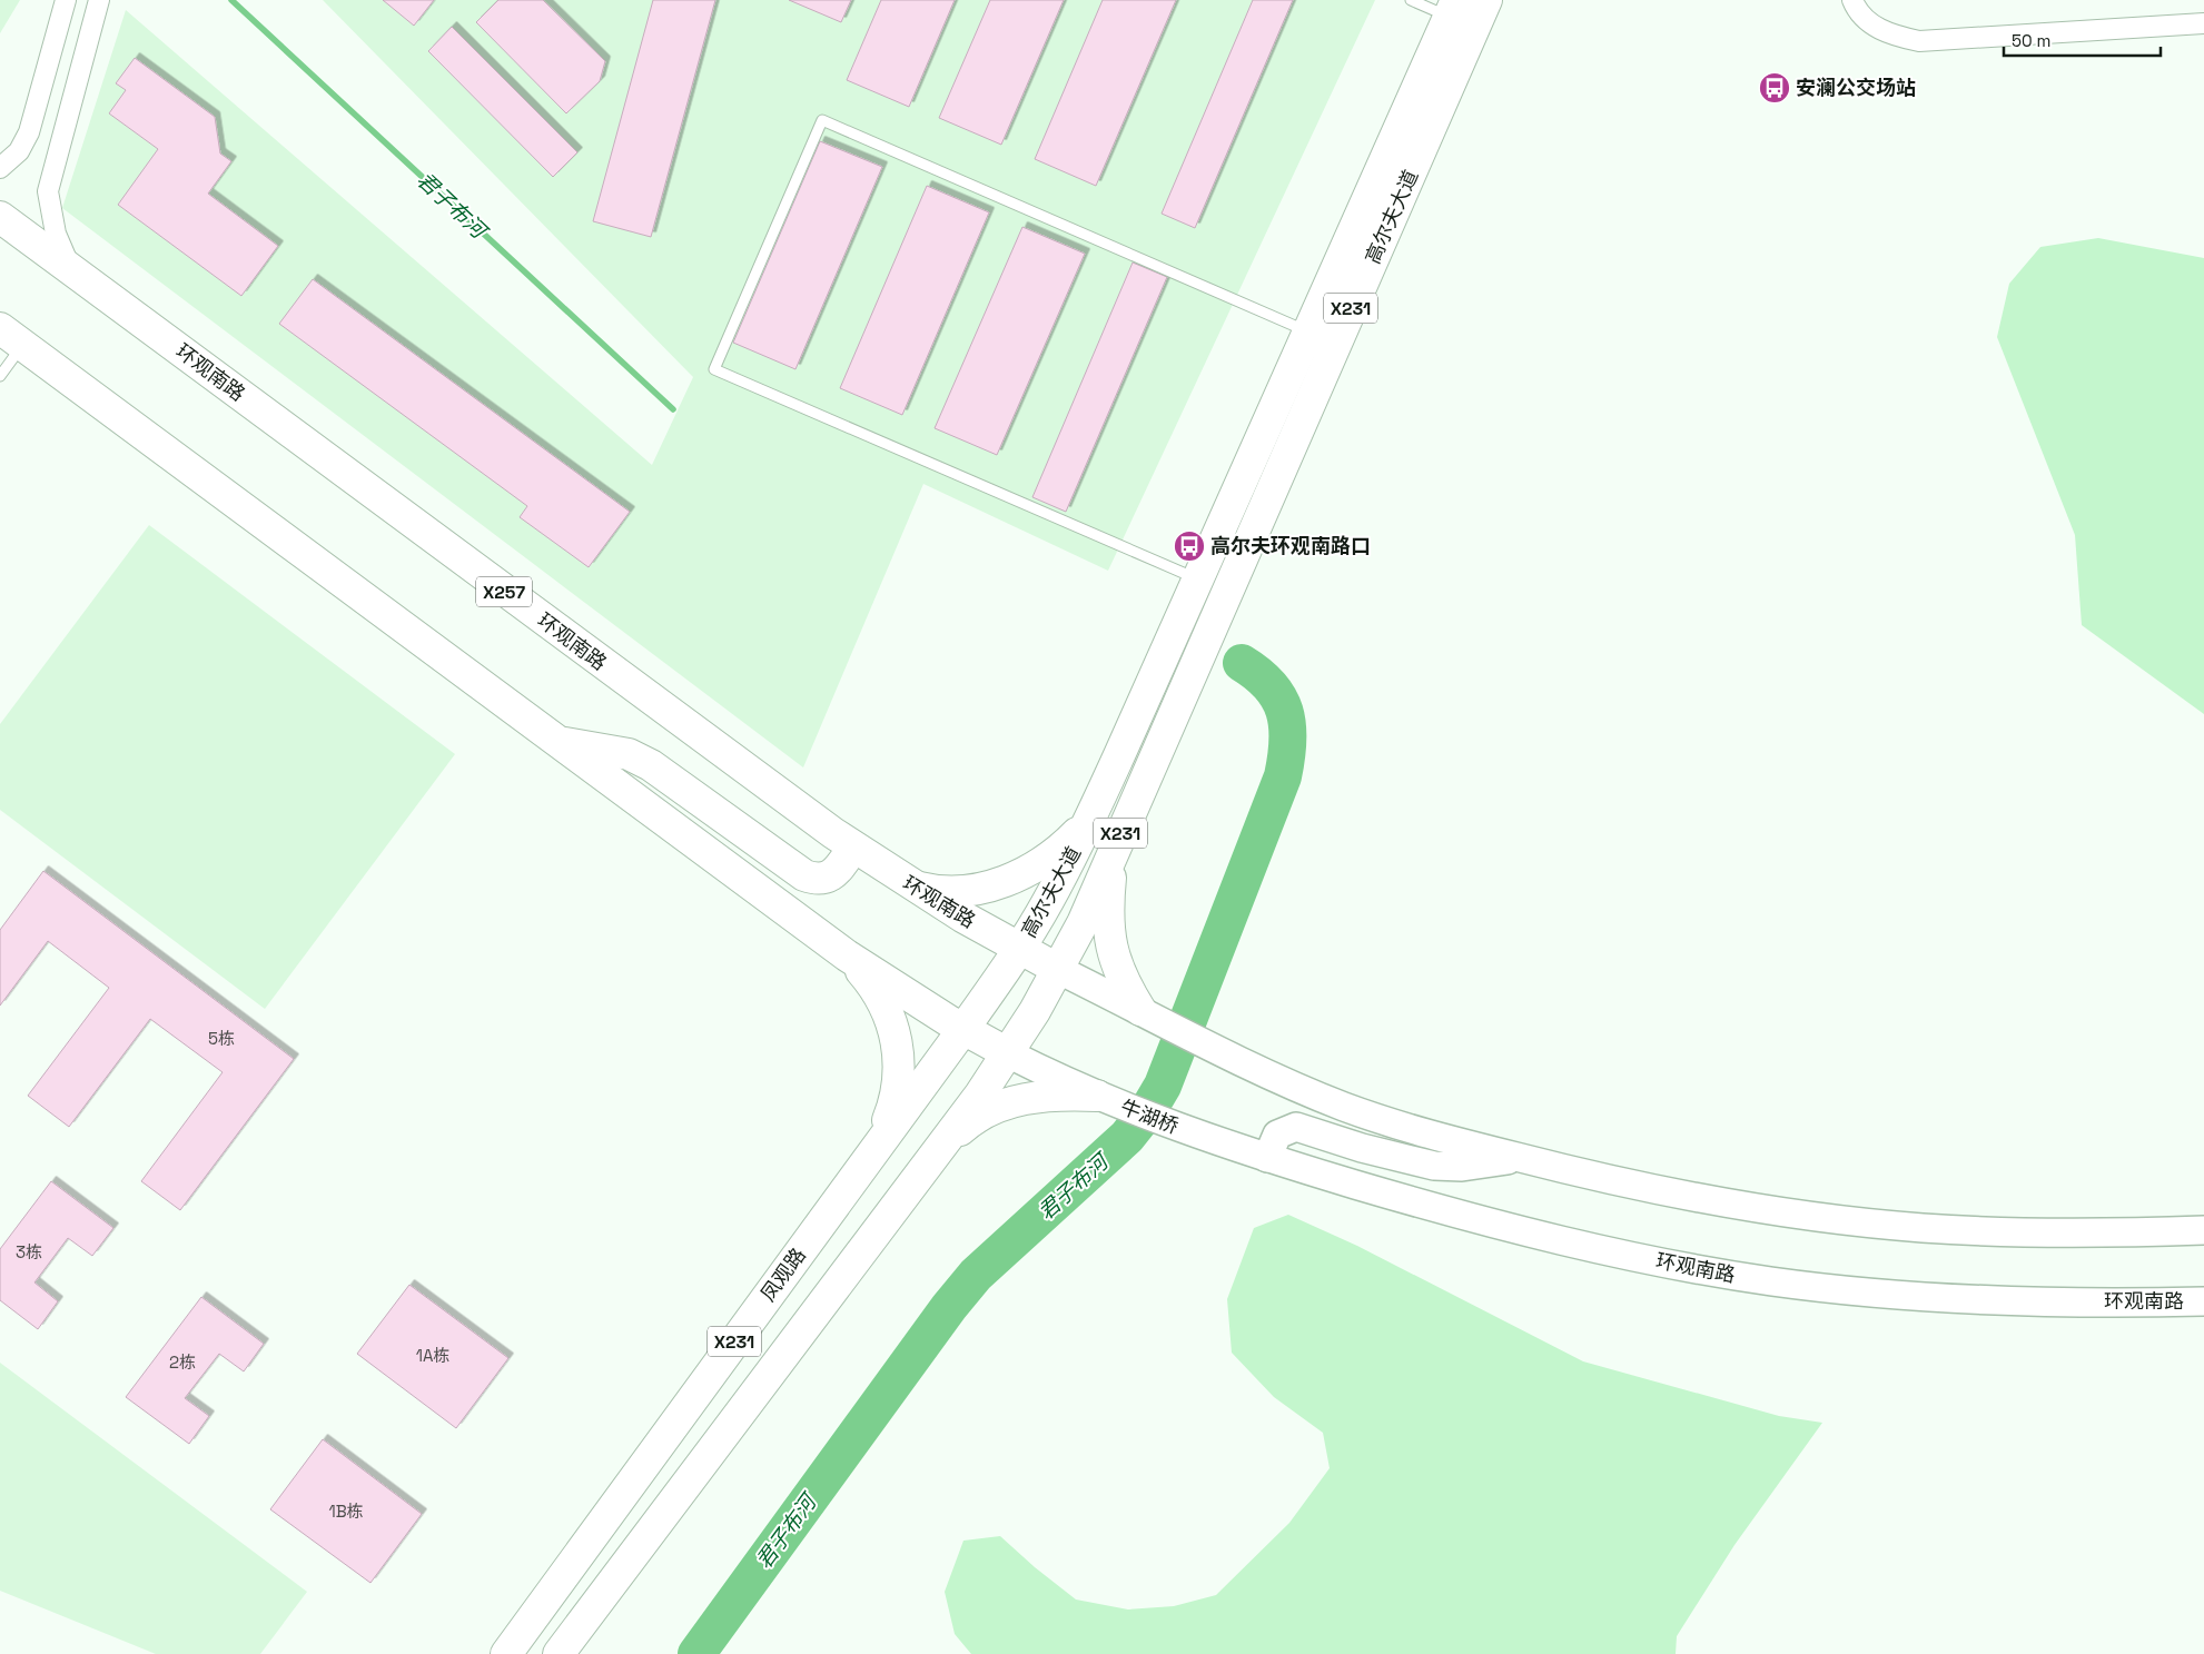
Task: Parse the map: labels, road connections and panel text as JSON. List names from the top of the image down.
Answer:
{
  "streets": {
    "main road": [
      "高尔夫大道",
      "X231",
      "环观南路",
      "X257",
      "凤观路"
    ],
    "street": ["牛湖桥"]
  },
  "crossings": [
    ["高尔夫大道", "X231"],
    ["高尔夫大道", "环观南路"],
    ["高尔夫大道", "凤观路"],
    ["X231", "环观南路"],
    ["环观南路", "牛湖桥"],
    ["环观南路", "凤观路"]
  ],
  "water": ["君子布河"],
  "places": {
    "bus stop": ["安澜公交场站", "高尔夫环观南路口"]
  },
  "house_numbers": [
    "5栋",
    "3栋",
    "1A栋",
    "2栋",
    "1B栋"
  ],
  "scale_bar": "50 m"
}
